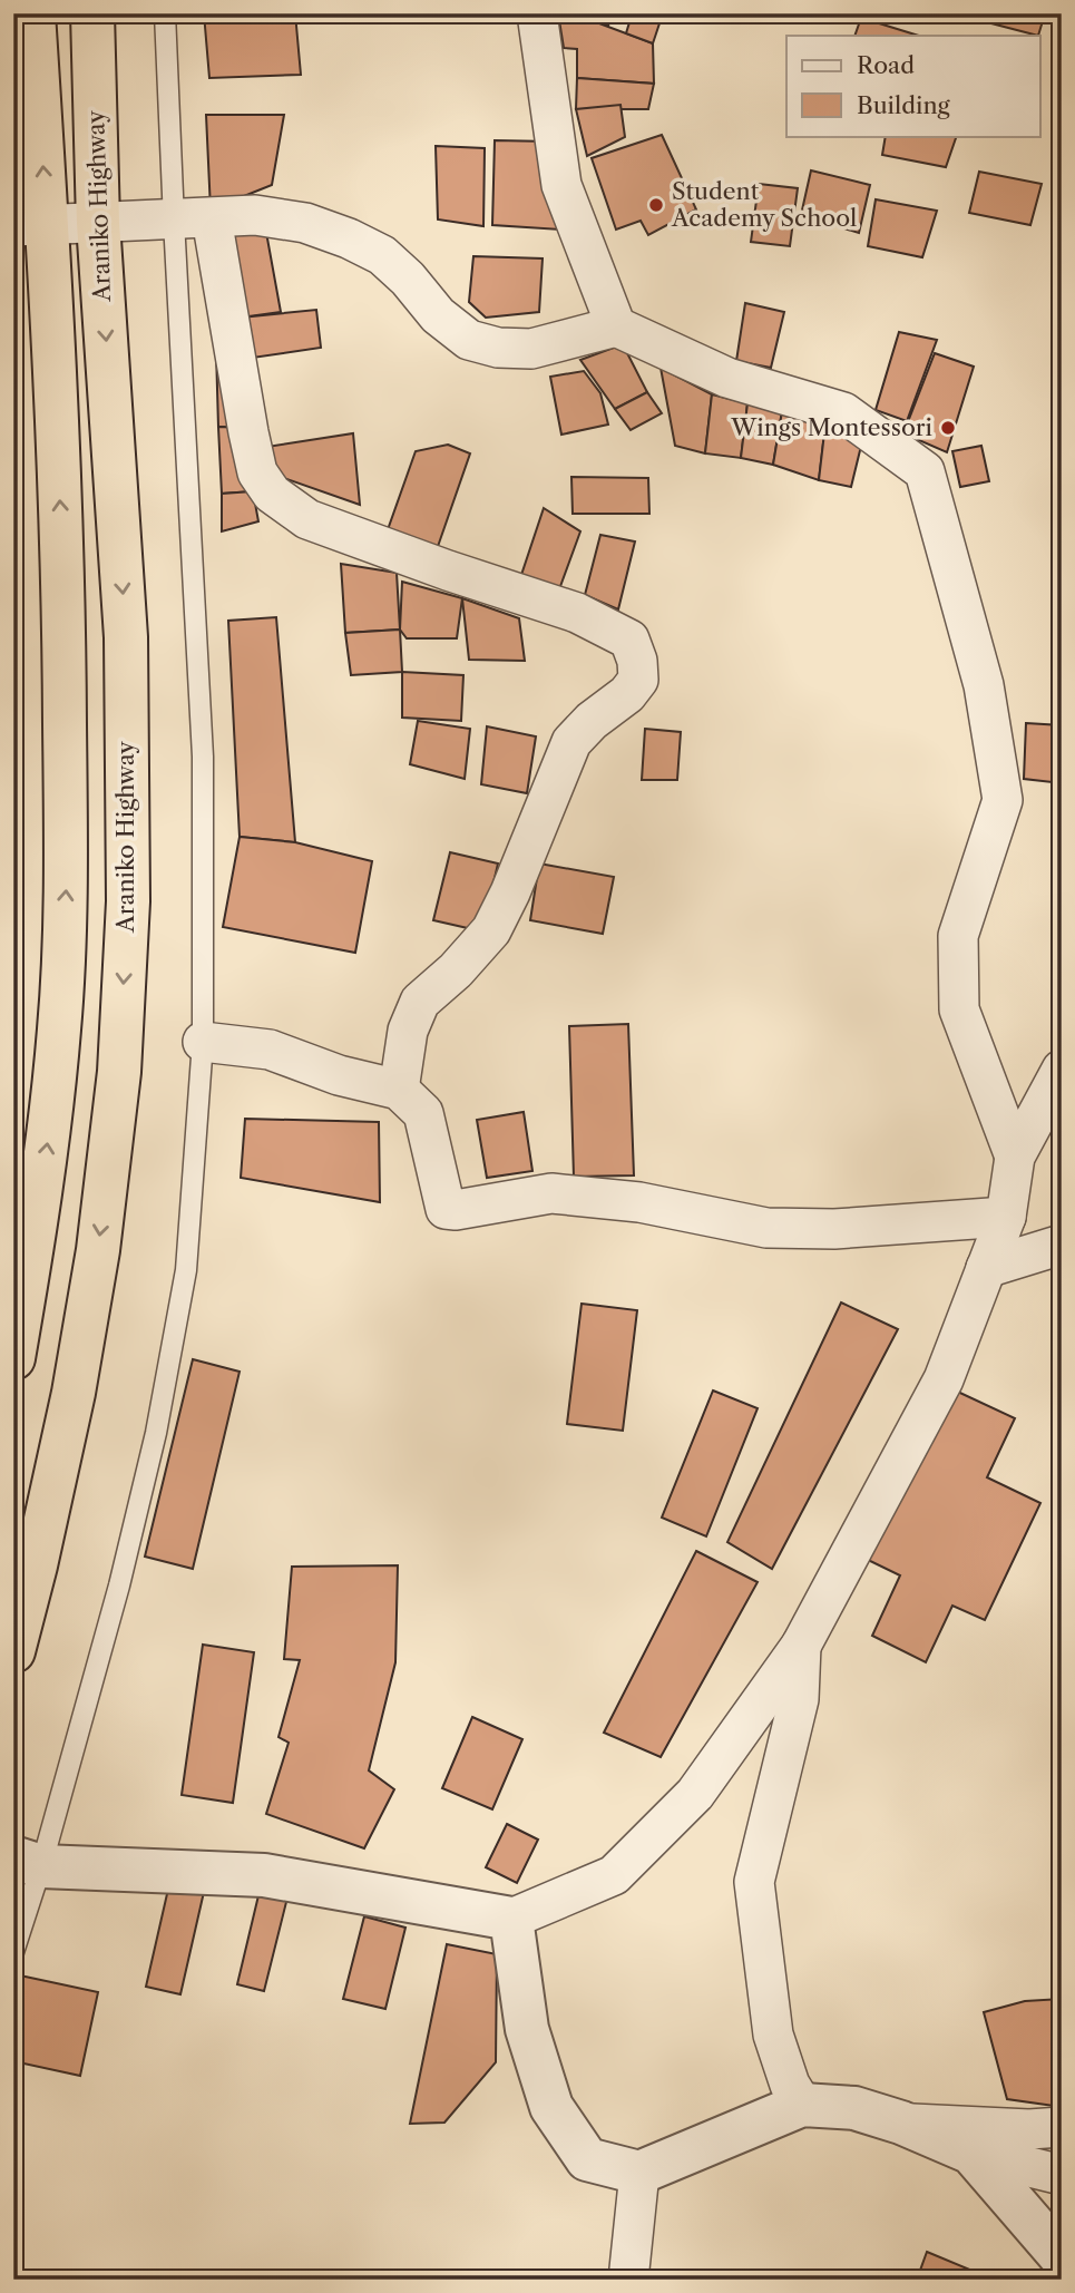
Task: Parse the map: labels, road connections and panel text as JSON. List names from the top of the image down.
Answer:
{
  "streets": {
    "highway": ["Araniko Highway"]
  },
  "places": ["Student Academy School", "Wings Montessori"],
  "legend": ["Road", "Building"]
}
